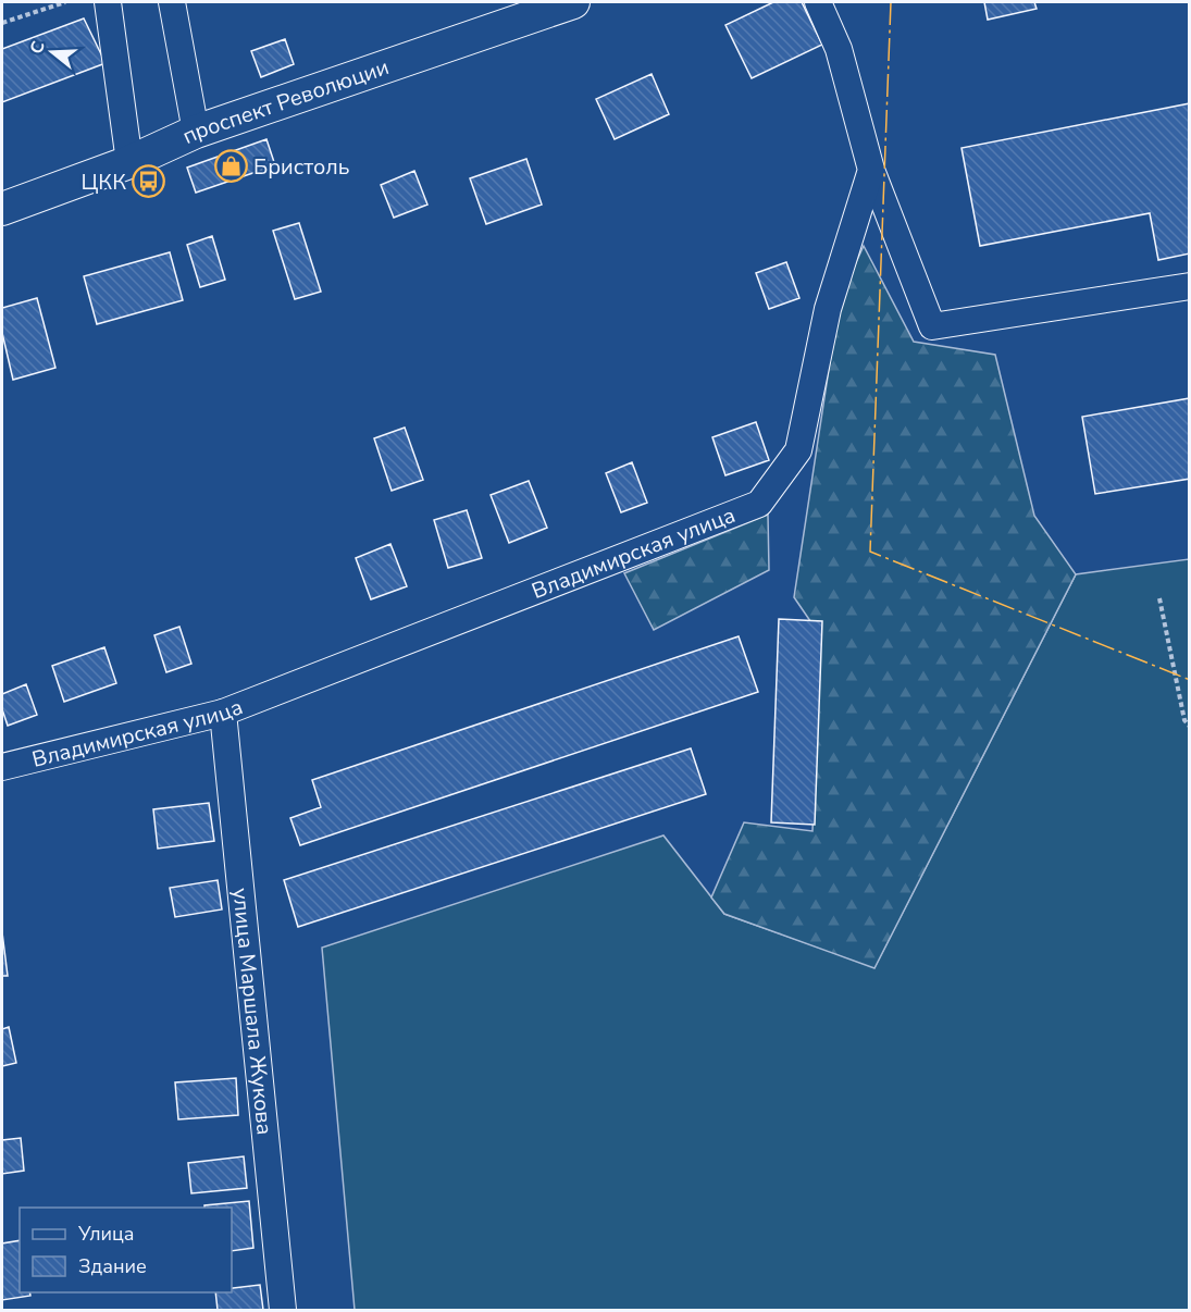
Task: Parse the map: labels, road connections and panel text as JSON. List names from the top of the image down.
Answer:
{
  "streets": {
    "street": ["проспект Революции", "Владимирская улица", "улица Маршала Жукова"]
  },
  "crossings": [
    ["Владимирская улица", "улица Маршала Жукова"]
  ],
  "places": {
    "shop": ["Бристоль"],
    "bus stop": ["ЦКК"]
  },
  "legend": ["Улица", "Здание"],
  "north": "left"
}
